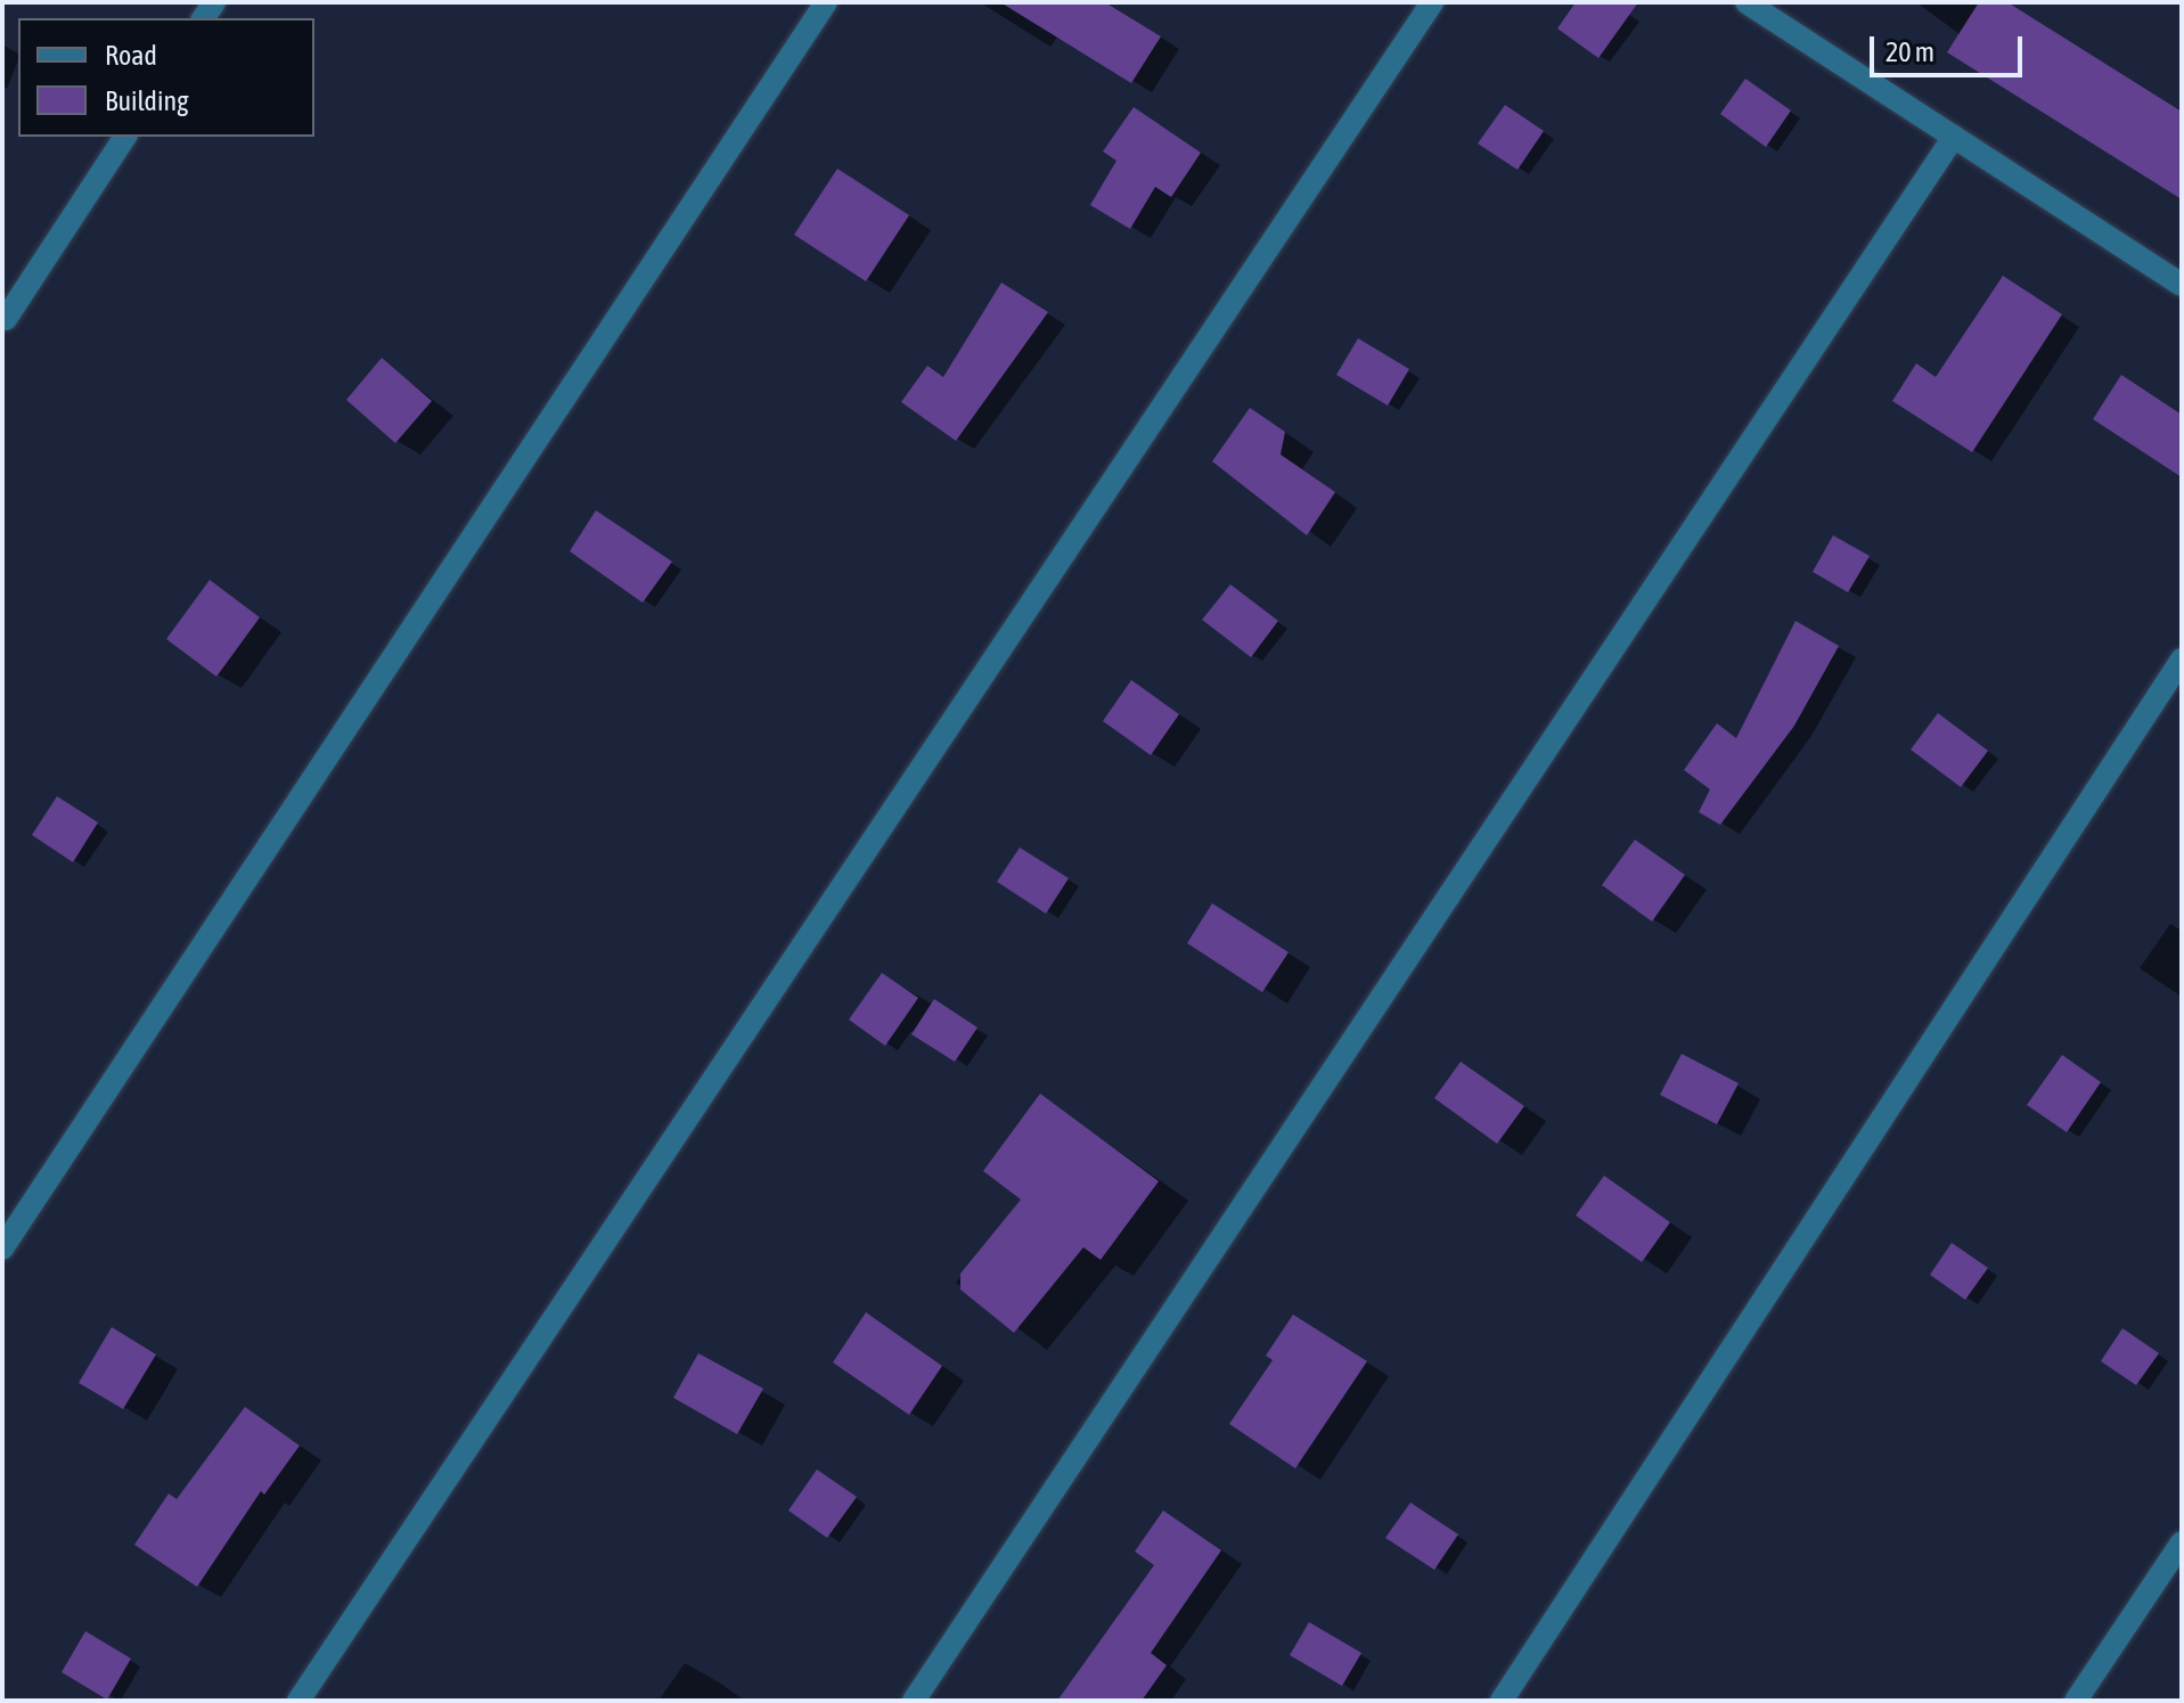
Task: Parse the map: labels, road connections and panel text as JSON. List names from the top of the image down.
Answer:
{
  "legend": ["Road", "Building"],
  "scale_bar": "20 m"
}
